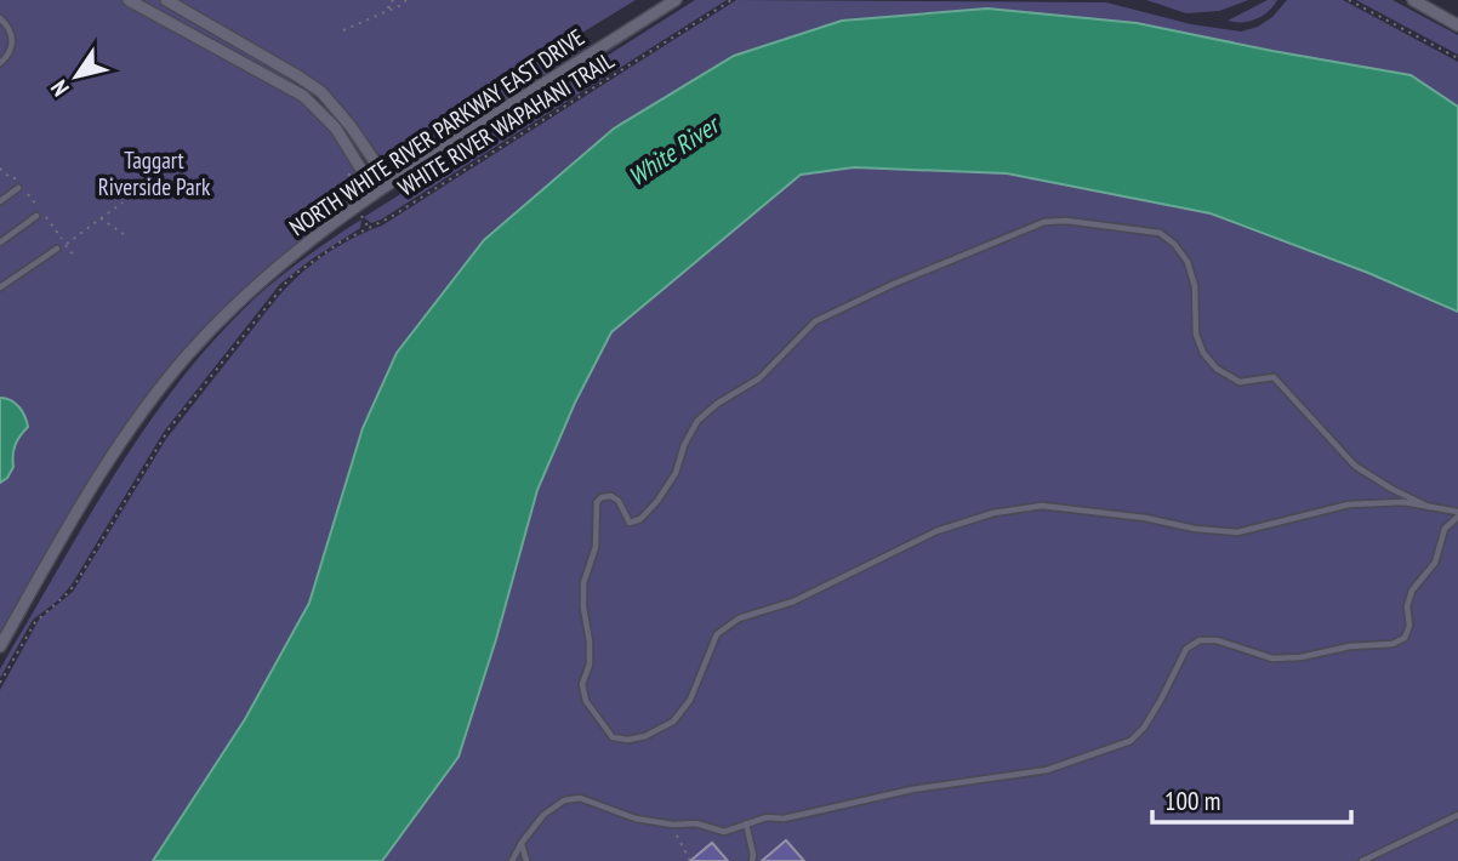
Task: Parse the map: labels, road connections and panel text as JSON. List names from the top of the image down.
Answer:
{
  "streets": {
    "street": ["NORTH WHITE RIVER PARKWAY EAST DRIVE"],
    "path": ["WHITE RIVER WAPAHANI TRAIL"]
  },
  "water": ["White River"],
  "parks": ["Taggart Riverside Park"],
  "scale_bar": "100 m",
  "north": "bottom left"
}
